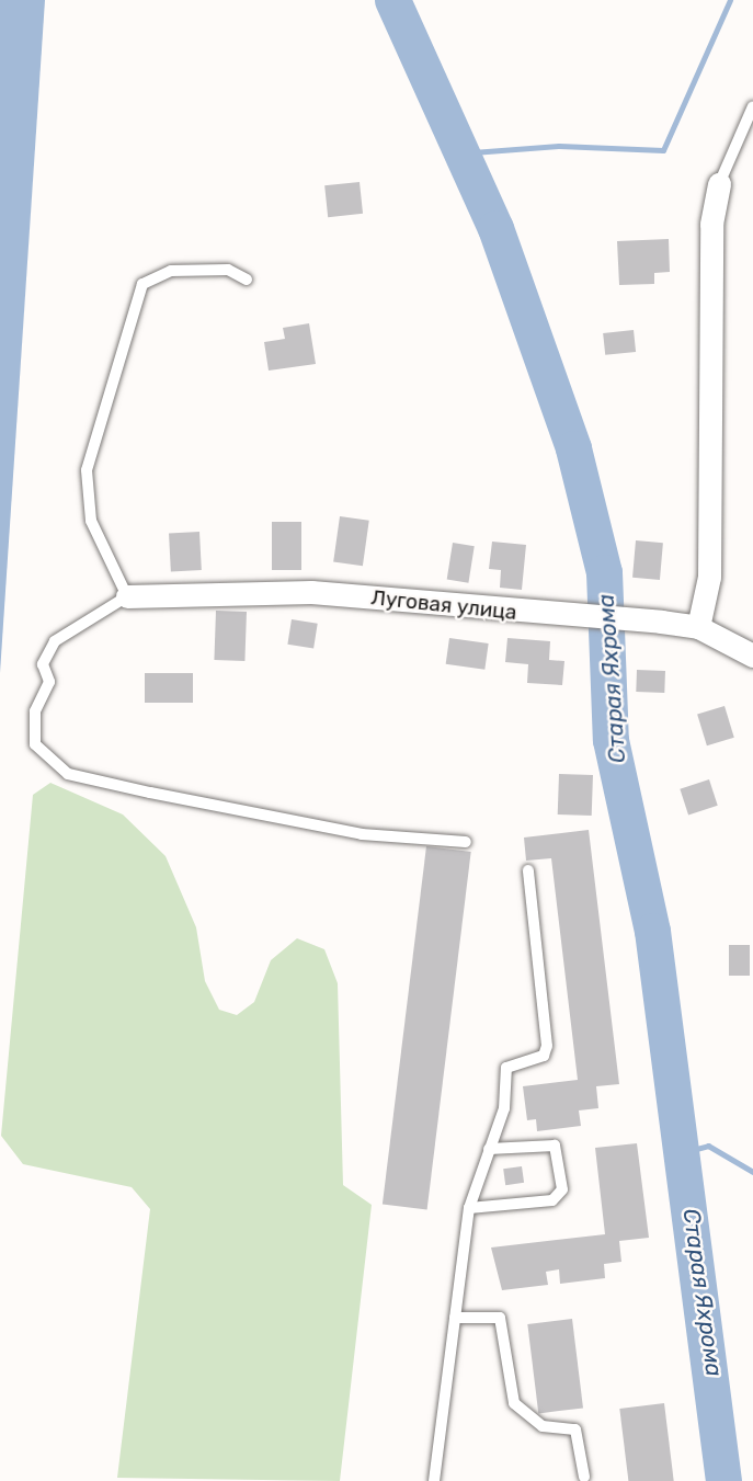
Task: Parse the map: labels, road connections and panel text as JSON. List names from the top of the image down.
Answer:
{
  "streets": {
    "street": ["Луговая улица"]
  },
  "water": ["Старая Яхрома"]
}
